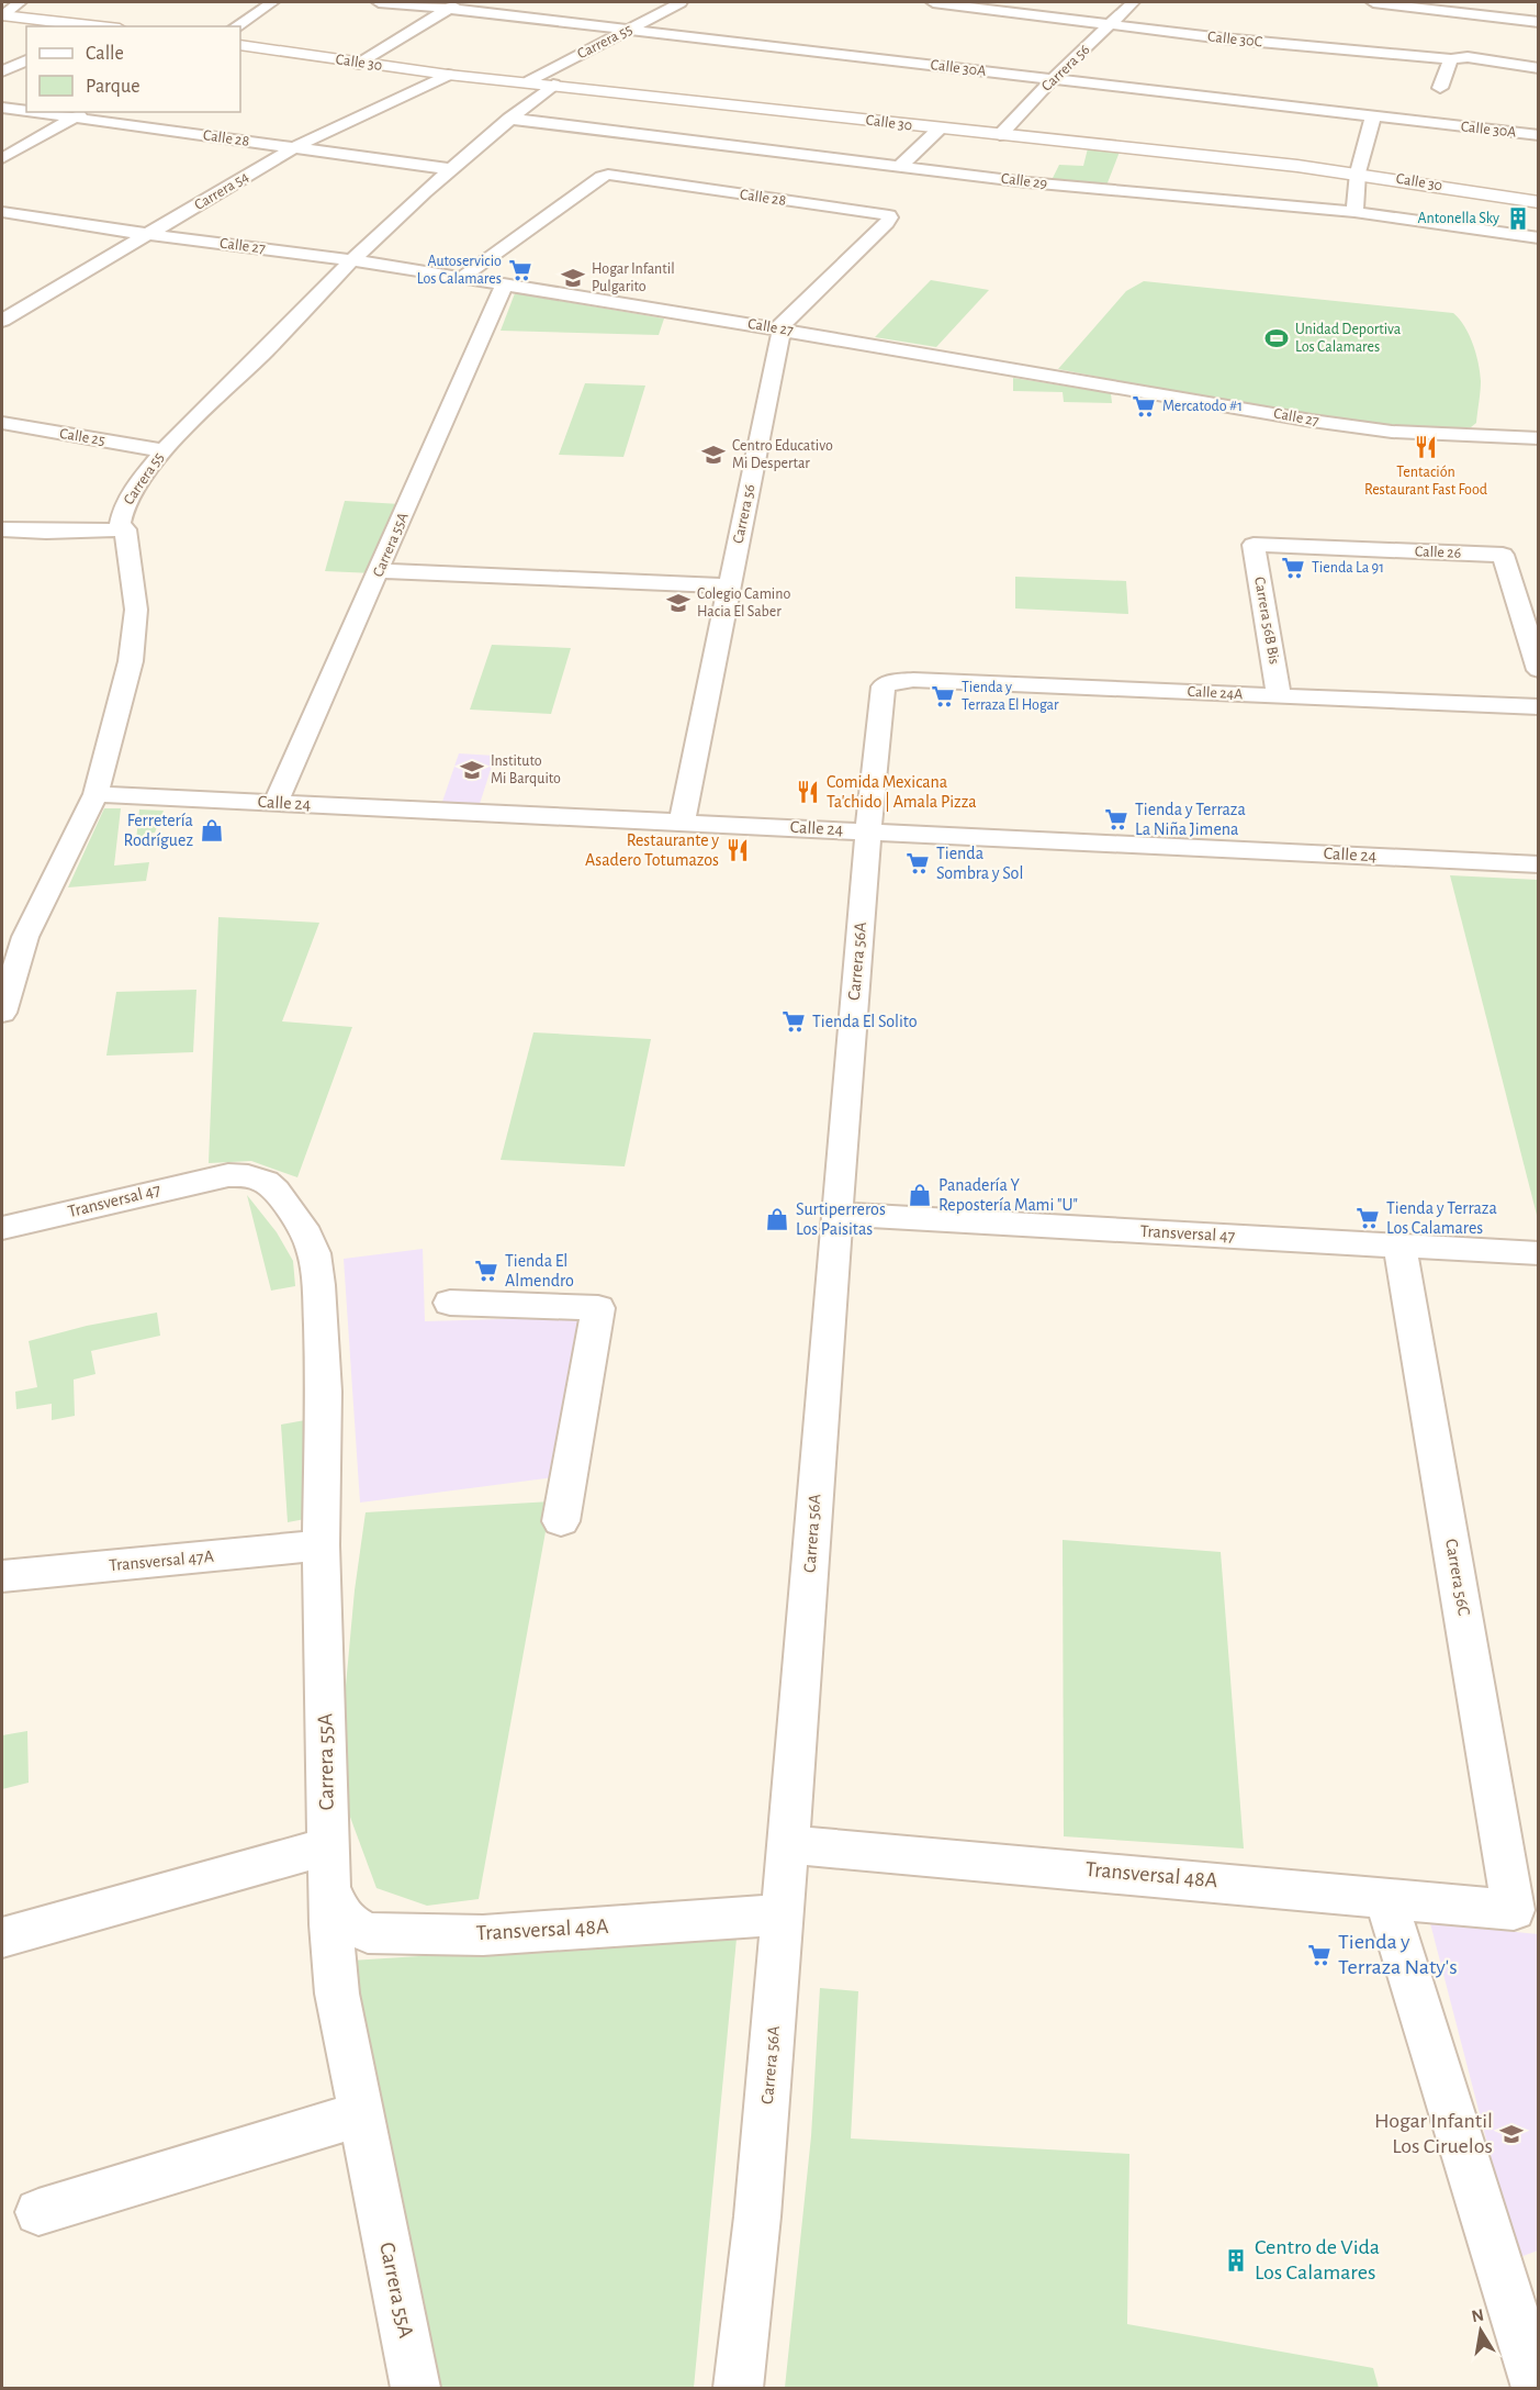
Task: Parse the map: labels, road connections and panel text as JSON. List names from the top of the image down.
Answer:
{
  "streets": {
    "main road": ["Calle 30"],
    "street": [
      "Calle 30C",
      "Carrera 55",
      "Calle 30A",
      "Carrera 56",
      "Calle 28",
      "Calle 29",
      "Carrera 54",
      "Calle 27",
      "Calle 25",
      "Carrera 55A",
      "Calle 26",
      "Carrera 56B Bis",
      "Calle 24A",
      "Calle 24",
      "Carrera 56A",
      "Transversal 47",
      "Transversal 47A",
      "Carrera 56C",
      "Transversal 48A"
    ]
  },
  "crossings": [
    ["Calle 30C", "Carrera 56"],
    ["Carrera 55", "Calle 30"],
    ["Carrera 55", "Calle 30A"],
    ["Carrera 55", "Calle 28"],
    ["Carrera 55", "Calle 29"],
    ["Carrera 55", "Calle 27"],
    ["Carrera 55", "Calle 25"],
    ["Carrera 55", "Calle 24"],
    ["Calle 30", "Carrera 56"],
    ["Calle 30", "Carrera 54"],
    ["Calle 30A", "Carrera 56"],
    ["Carrera 56", "Calle 28"],
    ["Carrera 56", "Calle 27"],
    ["Carrera 56", "Calle 24"],
    ["Calle 28", "Carrera 54"],
    ["Calle 28", "Calle 27"],
    ["Carrera 54", "Calle 27"],
    ["Calle 27", "Carrera 55A"],
    ["Carrera 55A", "Calle 24"],
    ["Carrera 55A", "Transversal 47"],
    ["Carrera 55A", "Transversal 47A"],
    ["Carrera 55A", "Transversal 48A"],
    ["Calle 26", "Carrera 56B Bis"],
    ["Carrera 56B Bis", "Calle 24A"],
    ["Calle 24A", "Carrera 56A"],
    ["Calle 24", "Carrera 56A"],
    ["Carrera 56A", "Transversal 47"],
    ["Carrera 56A", "Transversal 48A"],
    ["Transversal 47", "Carrera 56C"],
    ["Carrera 56C", "Transversal 48A"]
  ],
  "places": {
    "building": ["Antonella Sky", "Centro de Vida Los Calamares"],
    "supermarket": [
      "Autoservicio Los Calamares",
      "Mercatodo #1",
      "Tienda La 91",
      "Tienda y Terraza El Hogar",
      "Tienda y Terraza La Niña Jimena",
      "Tienda Sombra y Sol",
      "Tienda El Solito",
      "Tienda y Terraza Los Calamares",
      "Tienda El Almendro",
      "Tienda y Terraza Naty's"
    ],
    "school or university": [
      "Hogar Infantil Pulgarito",
      "Centro Educativo Mi Despertar",
      "Colegio Camino Hacia El Saber",
      "Instituto Mi Barquito",
      "Hogar Infantil Los Ciruelos"
    ],
    "sports": ["Unidad Deportiva Los Calamares"],
    "restaurant": ["Tentación Restaurant Fast Food", "Comida Mexicana Ta'chido | Amala Pizza", "Restaurante y Asadero Totumazos"],
    "shop": ["Ferretería Rodríguez", "Panadería Y Repostería Mami \"U\"", "Surtiperreros Los Paisitas"]
  },
  "legend": ["Calle", "Parque"],
  "north": "top"
}
